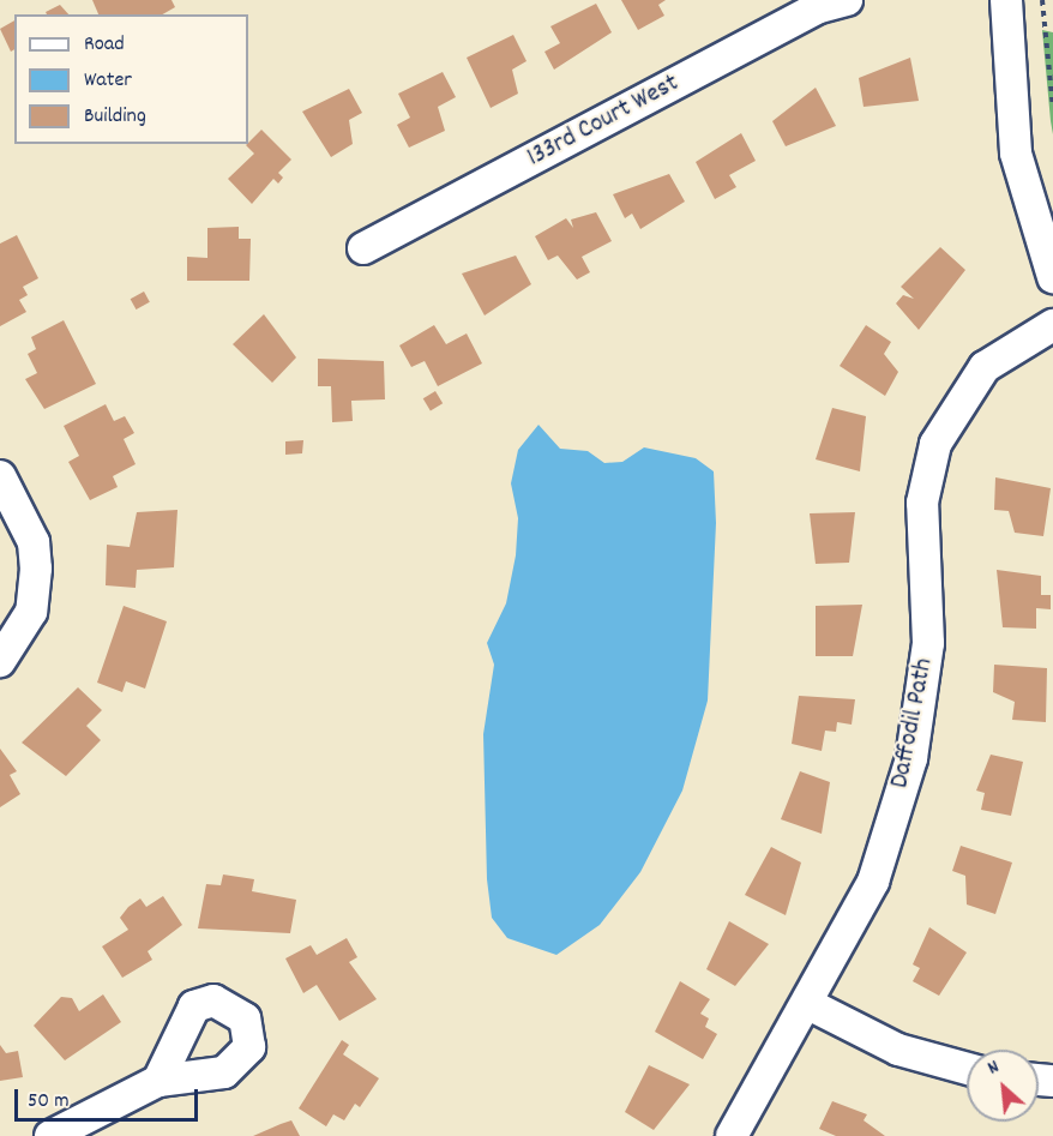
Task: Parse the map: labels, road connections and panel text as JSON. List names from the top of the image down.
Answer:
{
  "streets": {
    "street": ["133rd Court West", "Daffodil Path"]
  },
  "legend": ["Road", "Water", "Building"],
  "scale_bar": "50 m",
  "north": "top left"
}
